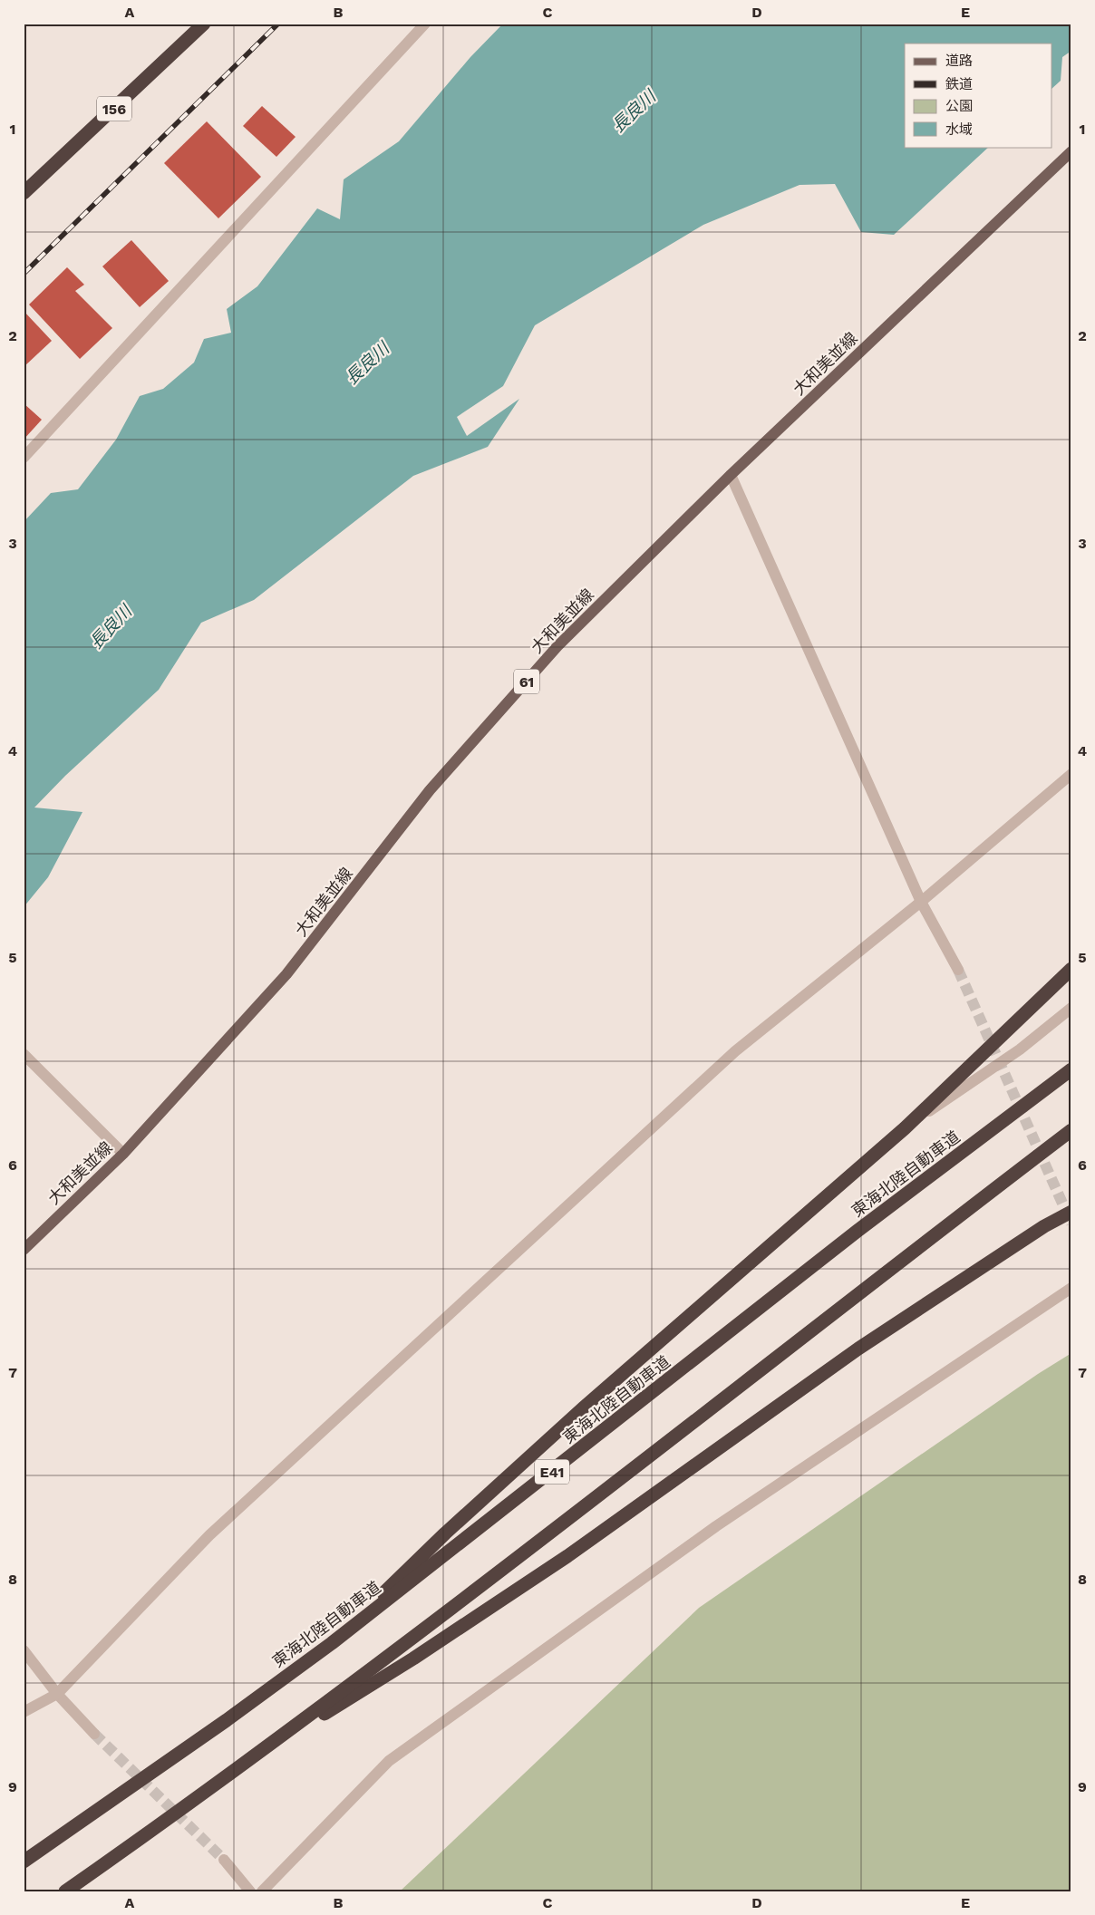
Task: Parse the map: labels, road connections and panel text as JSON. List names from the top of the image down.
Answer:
{
  "streets": {
    "highway": ["156", "東海北陸自動車道", "E41"],
    "main road": ["大和美並線", "61"]
  },
  "water": ["長良川"],
  "legend": [
    "道路",
    "鉄道",
    "公園",
    "水域"
  ],
  "grid": {
    "columns": [
      "A",
      "B",
      "C",
      "D",
      "E"
    ],
    "rows": [
      "1",
      "2",
      "3",
      "4",
      "5",
      "6",
      "7",
      "8",
      "9"
    ]
  }
}
